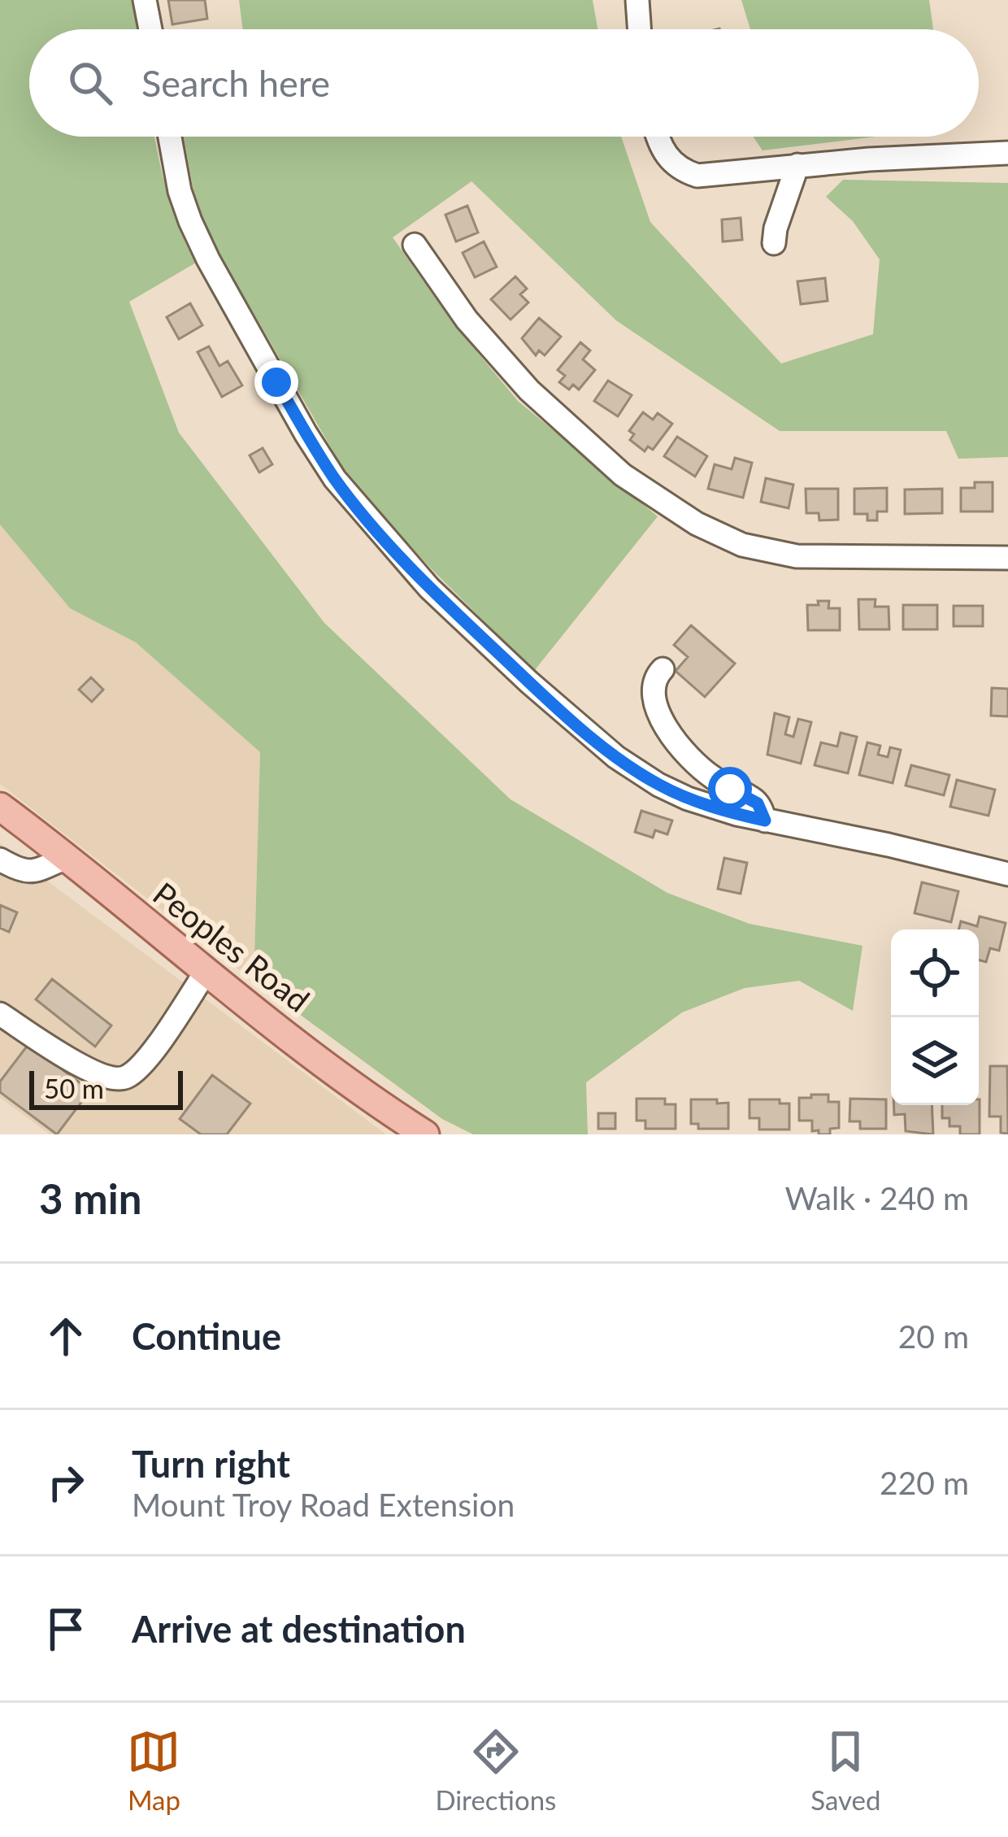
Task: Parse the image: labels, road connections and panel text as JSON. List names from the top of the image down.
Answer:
{
  "streets": {
    "main road": ["Peoples Road"]
  },
  "scale_bar": "50 m",
  "page": {
    "search": "Search here",
    "scale": "50 m",
    "heading": ["3 min", "Walk · 240 m"],
    "list": [
      ["Continue", "20 m"],
      ["Turn right", "Mount Troy Road Extension", "220 m"],
      "Arrive at destination"
    ],
    "nav": ["Map", "Directions", "Saved"]
  }
}
